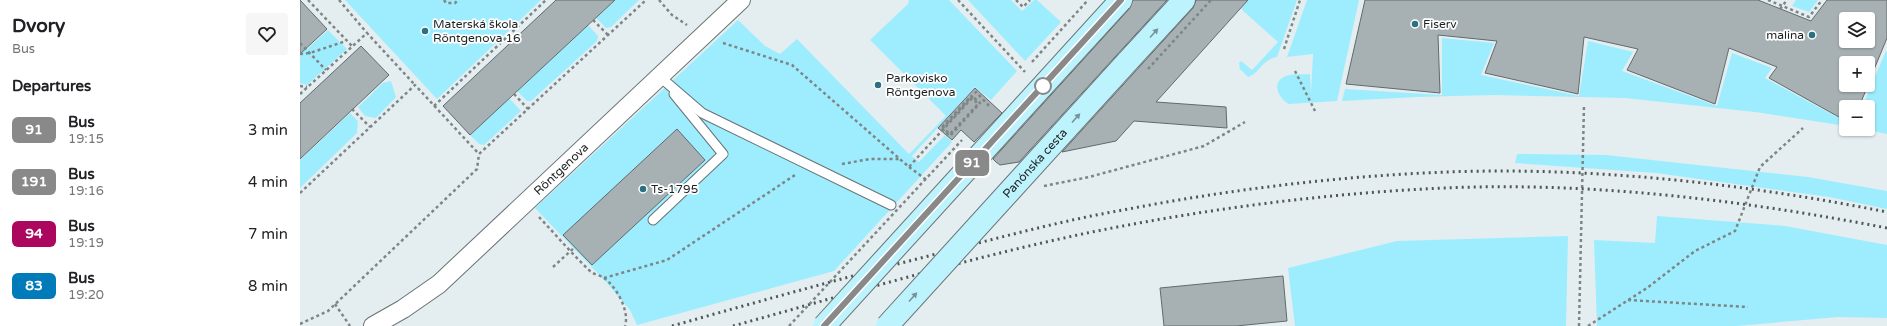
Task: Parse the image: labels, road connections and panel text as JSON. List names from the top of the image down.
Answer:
{
  "streets": {
    "main road": ["Panónska cesta"],
    "street": ["Röntgenova"]
  },
  "places": [
    "Fiserv",
    "Materská škola Röntgenova 16",
    "malina",
    "Parkovisko Röntgenova",
    "Ts-1795"
  ],
  "lines": ["bus line 91"],
  "page": {
    "heading": [
      ["Dvory", "Bus"],
      "Departures"
    ],
    "on_map": "91",
    "map_buttons": ["+", "−"],
    "list": [
      {
        "mark": "91",
        "name": "Bus",
        "note": "19:15",
        "value": "3 min"
      },
      {
        "mark": "191",
        "name": "Bus",
        "note": "19:16",
        "value": "4 min"
      },
      {
        "mark": "94",
        "name": "Bus",
        "note": "19:19",
        "value": "7 min"
      },
      {
        "mark": "83",
        "name": "Bus",
        "note": "19:20",
        "value": "8 min"
      }
    ]
  }
}
